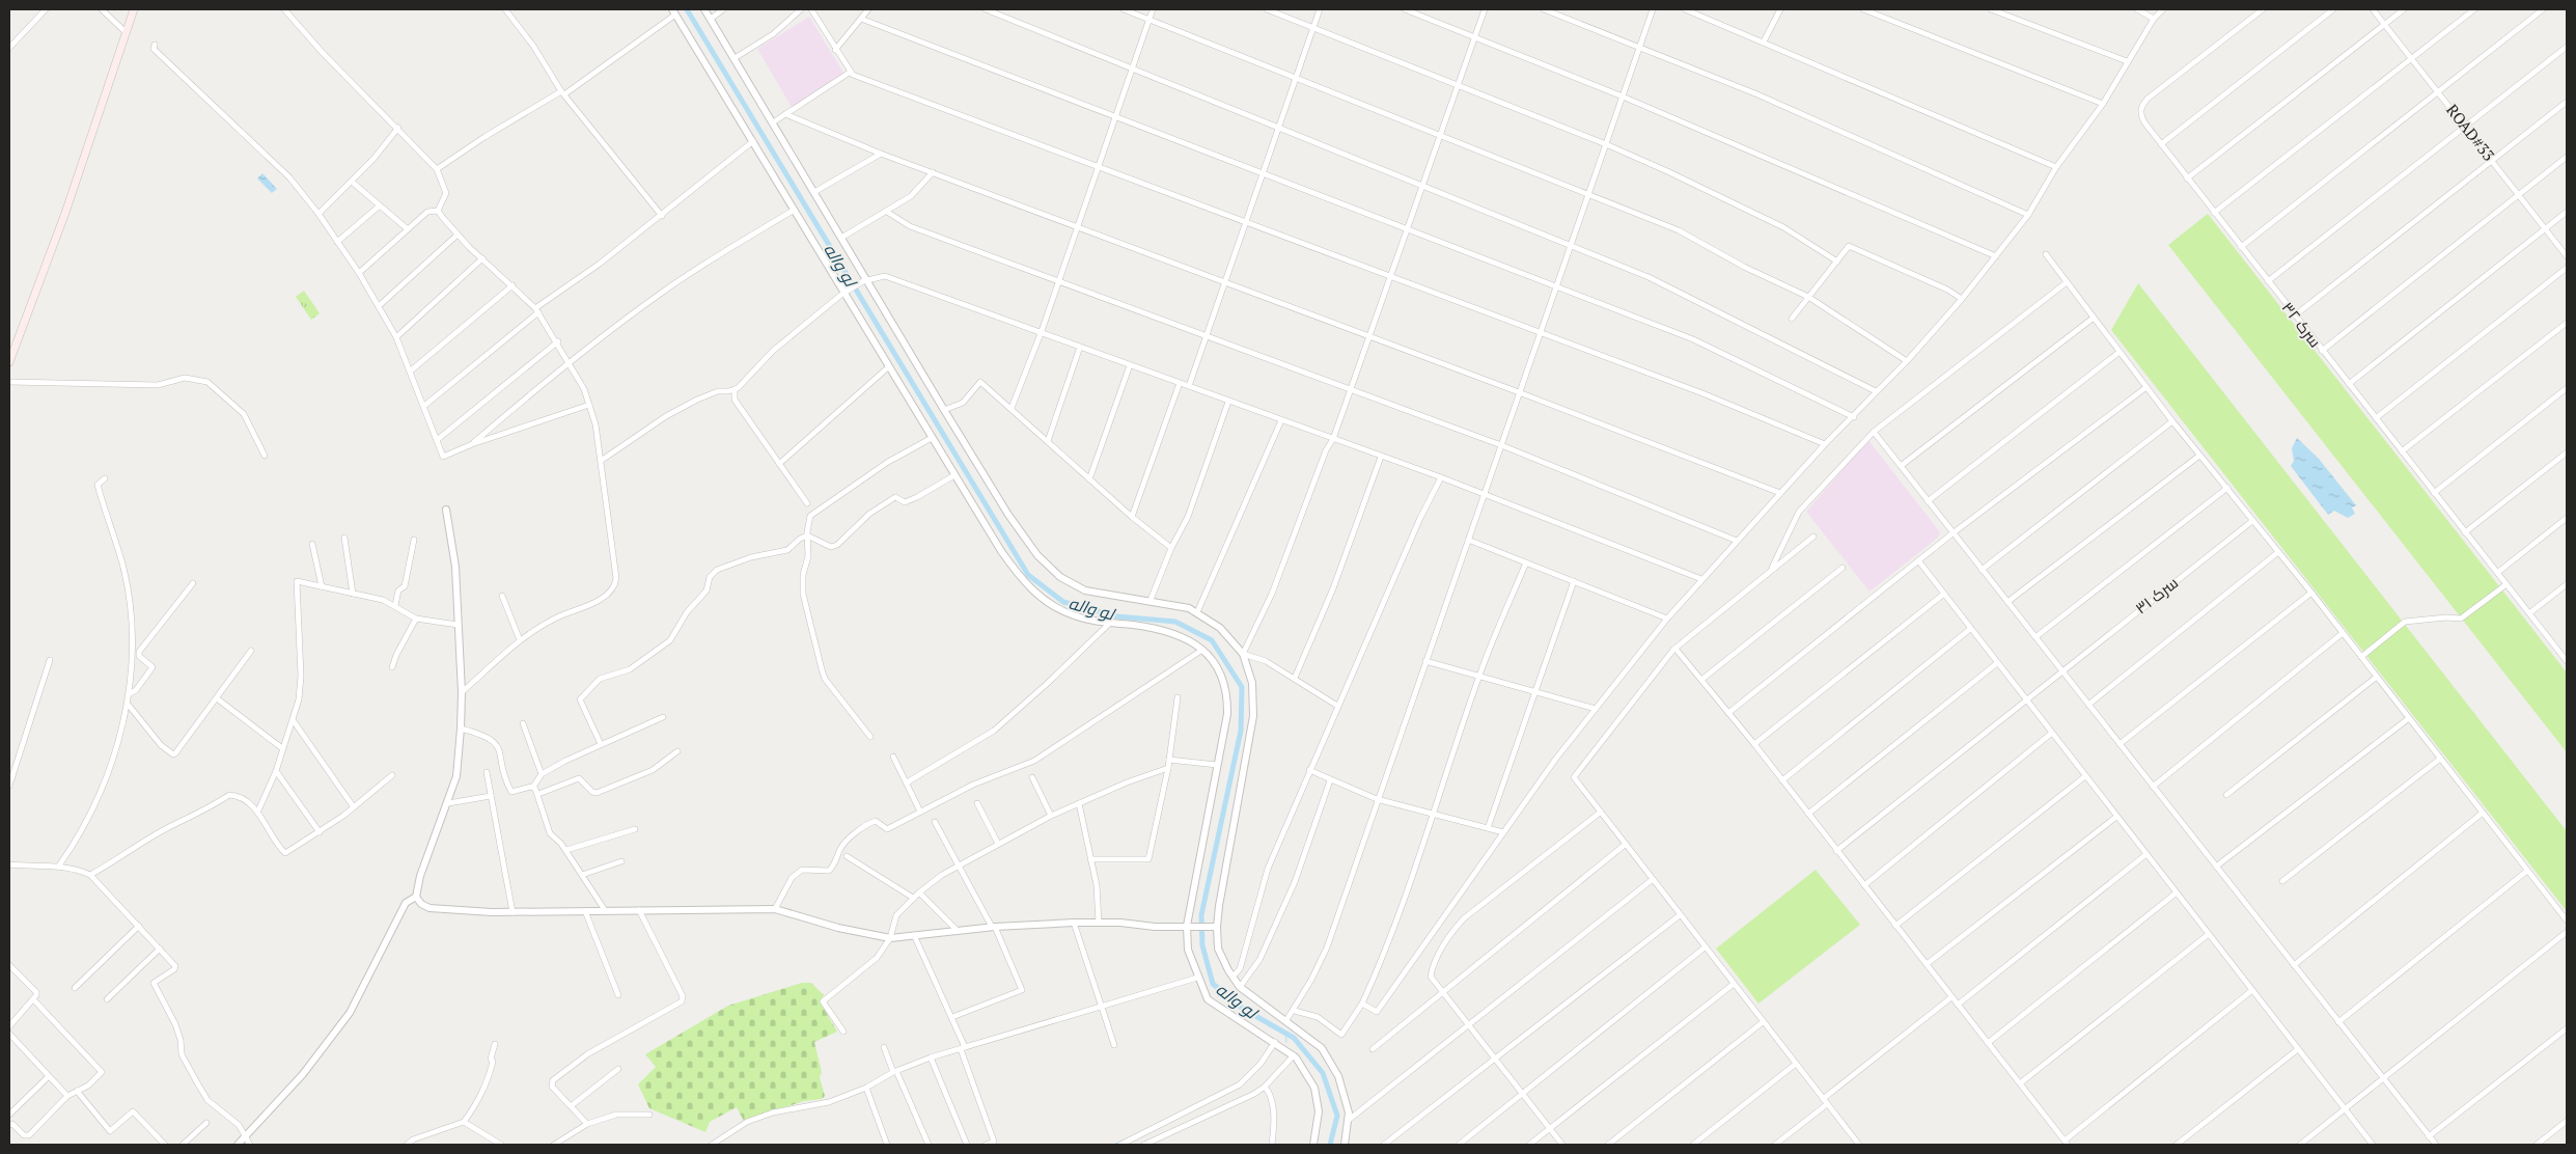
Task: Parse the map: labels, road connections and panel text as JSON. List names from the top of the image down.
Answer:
{
  "streets": {
    "street": ["ROAD#33", "سرک ۳۲", "سرک ۳۱"]
  },
  "water": ["لو واله"]
}
